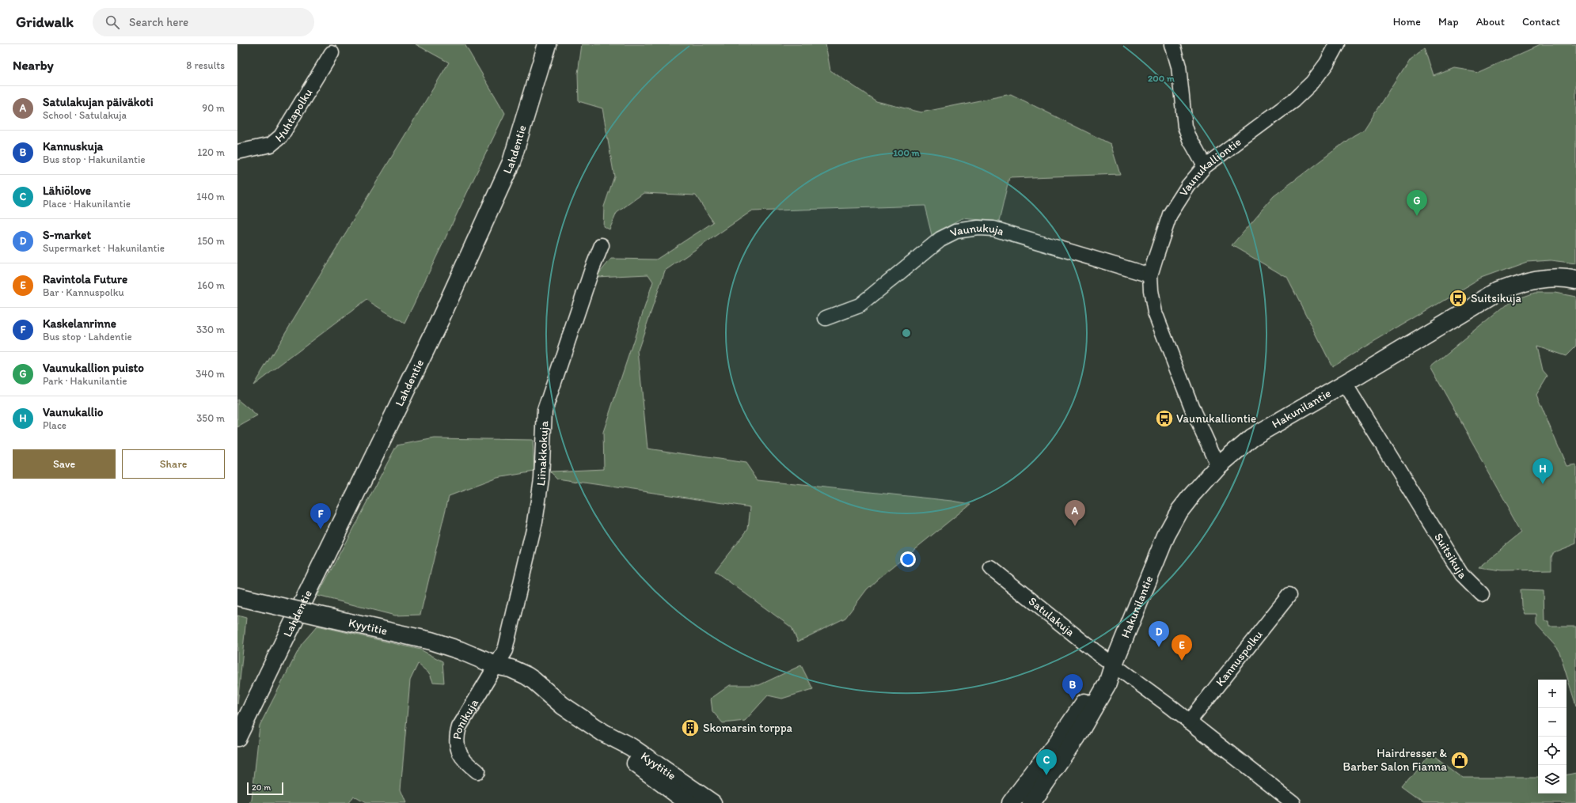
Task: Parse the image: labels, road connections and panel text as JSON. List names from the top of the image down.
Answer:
{
  "streets": {
    "main road": ["Lahdentie", "Hakunilantie", "Kyytitie"],
    "street": [
      "Huhtapolku",
      "Vaunukalliontie",
      "Vaunukuja",
      "Liinakkokuja",
      "Suitsikuja",
      "Satulakuja",
      "Kannuspolku",
      "Ponikuja"
    ]
  },
  "crossings": [
    ["Vaunukalliontie", "Vaunukuja"],
    ["Vaunukalliontie", "Hakunilantie"],
    ["Hakunilantie", "Suitsikuja"],
    ["Hakunilantie", "Satulakuja"],
    ["Liinakkokuja", "Kyytitie"],
    ["Liinakkokuja", "Ponikuja"],
    ["Satulakuja", "Kannuspolku"],
    ["Kyytitie", "Ponikuja"]
  ],
  "places": {
    "bus stop": ["Suitsikuja", "Vaunukalliontie"],
    "building": ["Skomarsin torppa"],
    "shop": ["Hairdresser & Barber Salon Fianna"]
  },
  "scale_bar": "20 m",
  "page": {
    "header": "Gridwalk",
    "search": "Search here",
    "nav": [
      "Home",
      "Map",
      "About",
      "Contact"
    ],
    "heading": ["Nearby", "8 results"],
    "list": [
      {
        "mark": "A",
        "name": "Satulakujan päiväkoti",
        "note": "School · Satulakuja",
        "value": "90 m"
      },
      {
        "mark": "B",
        "name": "Kannuskuja",
        "note": "Bus stop · Hakunilantie",
        "value": "120 m"
      },
      {
        "mark": "C",
        "name": "Lähiölove",
        "note": "Place · Hakunilantie",
        "value": "140 m"
      },
      {
        "mark": "D",
        "name": "S-market",
        "note": "Supermarket · Hakunilantie",
        "value": "150 m"
      },
      {
        "mark": "E",
        "name": "Ravintola Future",
        "note": "Bar · Kannuspolku",
        "value": "160 m"
      },
      {
        "mark": "F",
        "name": "Kaskelanrinne",
        "note": "Bus stop · Lahdentie",
        "value": "330 m"
      },
      {
        "mark": "G",
        "name": "Vaunukallion puisto",
        "note": "Park · Hakunilantie",
        "value": "340 m"
      },
      {
        "mark": "H",
        "name": "Vaunukallio",
        "note": "Place",
        "value": "350 m"
      }
    ],
    "pins": [
      "G",
      "H",
      "A",
      "F",
      "D",
      "E",
      "B",
      "C"
    ],
    "buttons": ["Save", "Share"],
    "map_buttons": ["+", "−"],
    "scale": "20 m"
  },
  "rings": ["200 m", "100 m"]
}
